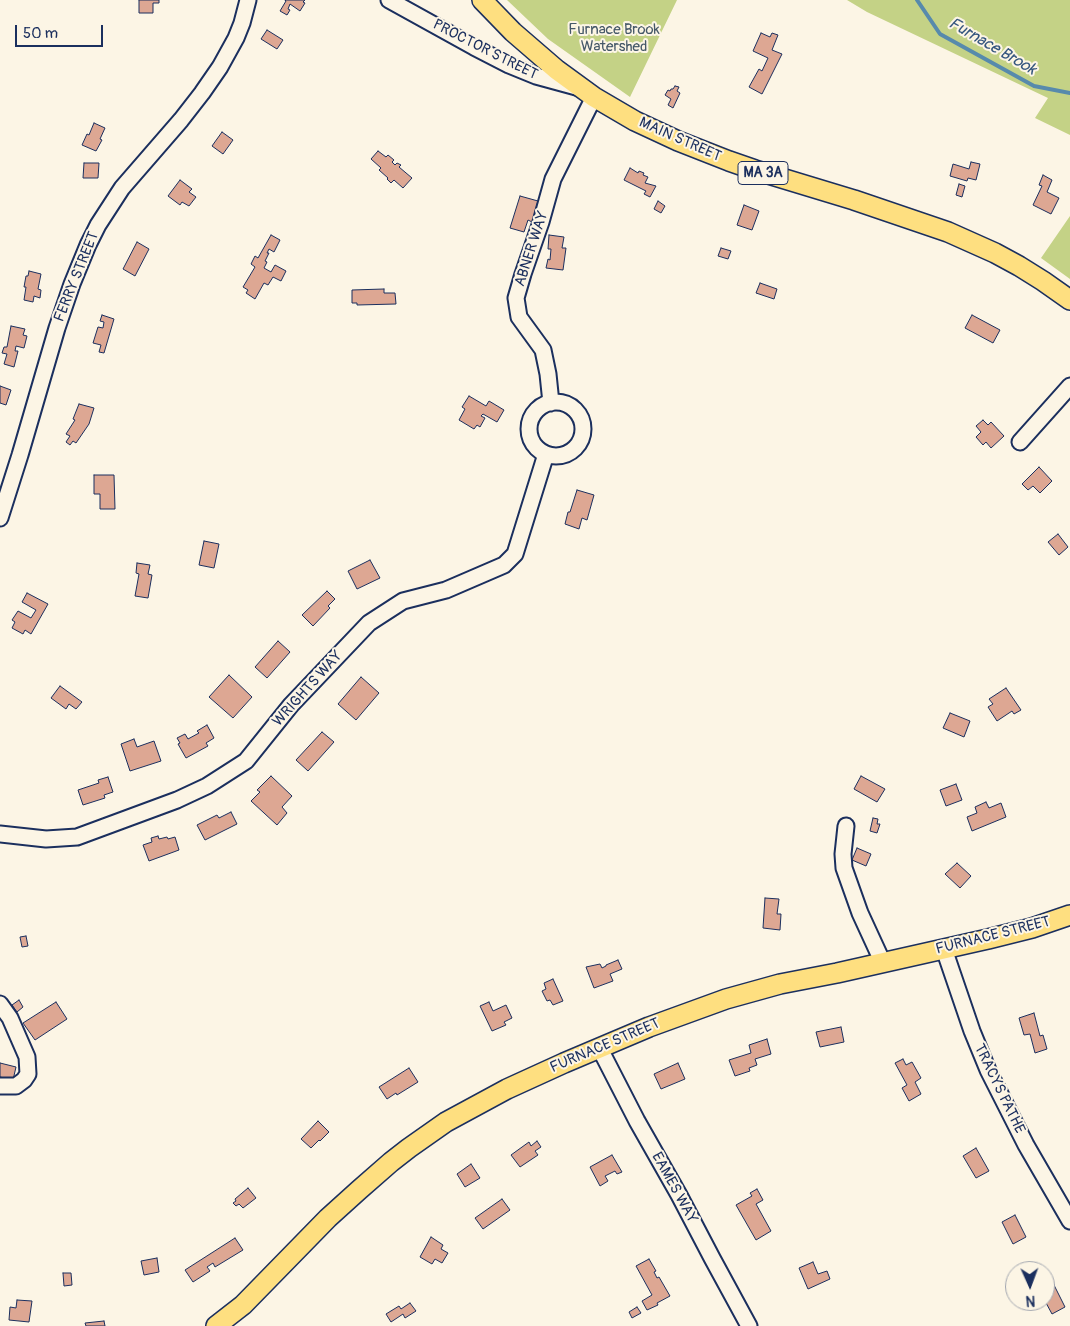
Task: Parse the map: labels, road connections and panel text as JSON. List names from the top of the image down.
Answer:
{
  "streets": {
    "main road": ["MAIN STREET", "MA 3A", "FURNACE STREET"],
    "street": [
      "PROCTOR STREET",
      "ABNER WAY",
      "FERRY STREET",
      "WRIGHTS WAY",
      "TRACYS PATHE",
      "EAMES WAY"
    ]
  },
  "crossings": [
    ["PROCTOR STREET", "MAIN STREET"],
    ["PROCTOR STREET", "ABNER WAY"],
    ["MAIN STREET", "ABNER WAY"],
    ["ABNER WAY", "WRIGHTS WAY"],
    ["FURNACE STREET", "TRACYS PATHE"],
    ["FURNACE STREET", "EAMES WAY"]
  ],
  "water": ["Furnace Brook"],
  "parks": ["Furnace Brook Watershed"],
  "scale_bar": "50 m",
  "north": "bottom"
}
